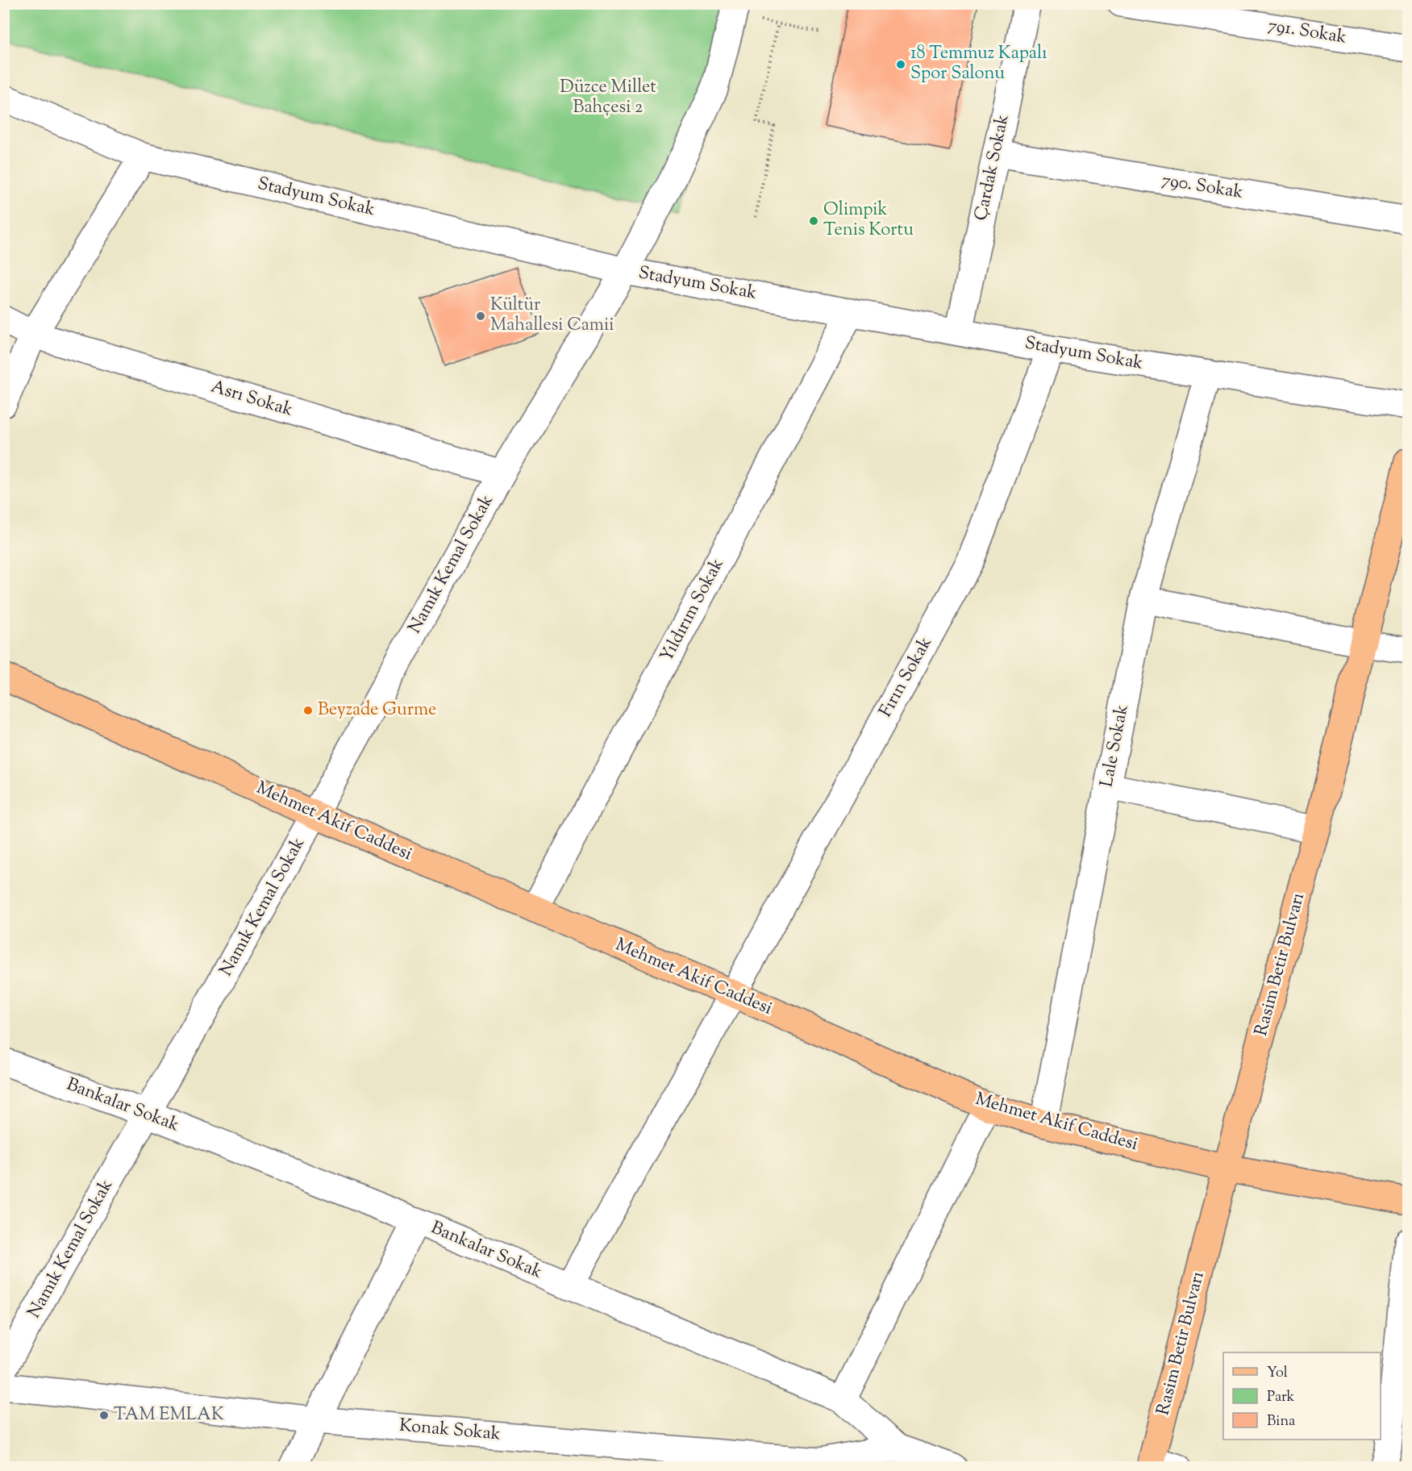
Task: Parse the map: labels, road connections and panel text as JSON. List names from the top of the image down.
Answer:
{
  "streets": {
    "main road": ["Mehmet Akif Caddesi", "Rasim Betir Bulvarı"],
    "street": [
      "791. Sokak",
      "Çardak Sokak",
      "790. Sokak",
      "Stadyum Sokak",
      "Asrı Sokak",
      "Namık Kemal Sokak",
      "Yıldırım Sokak",
      "Fırın Sokak",
      "Lale Sokak",
      "Bankalar Sokak",
      "Konak Sokak"
    ]
  },
  "crossings": [
    ["Çardak Sokak", "790. Sokak"],
    ["Çardak Sokak", "Stadyum Sokak"],
    ["Stadyum Sokak", "Namık Kemal Sokak"],
    ["Stadyum Sokak", "Yıldırım Sokak"],
    ["Stadyum Sokak", "Fırın Sokak"],
    ["Stadyum Sokak", "Lale Sokak"],
    ["Asrı Sokak", "Namık Kemal Sokak"],
    ["Namık Kemal Sokak", "Mehmet Akif Caddesi"],
    ["Namık Kemal Sokak", "Bankalar Sokak"],
    ["Yıldırım Sokak", "Mehmet Akif Caddesi"],
    ["Fırın Sokak", "Mehmet Akif Caddesi"],
    ["Fırın Sokak", "Bankalar Sokak"],
    ["Lale Sokak", "Mehmet Akif Caddesi"],
    ["Mehmet Akif Caddesi", "Rasim Betir Bulvarı"],
    ["Bankalar Sokak", "Konak Sokak"]
  ],
  "parks": ["Düzce Millet Bahçesi 2"],
  "places": [
    "18 Temmuz Kapalı Spor Salonu",
    "Olimpik Tenis Kortu",
    "Kültür Mahallesi Camii",
    "Beyzade Gurme",
    "TAM EMLAK"
  ],
  "legend": ["Yol", "Park", "Bina"]
}
